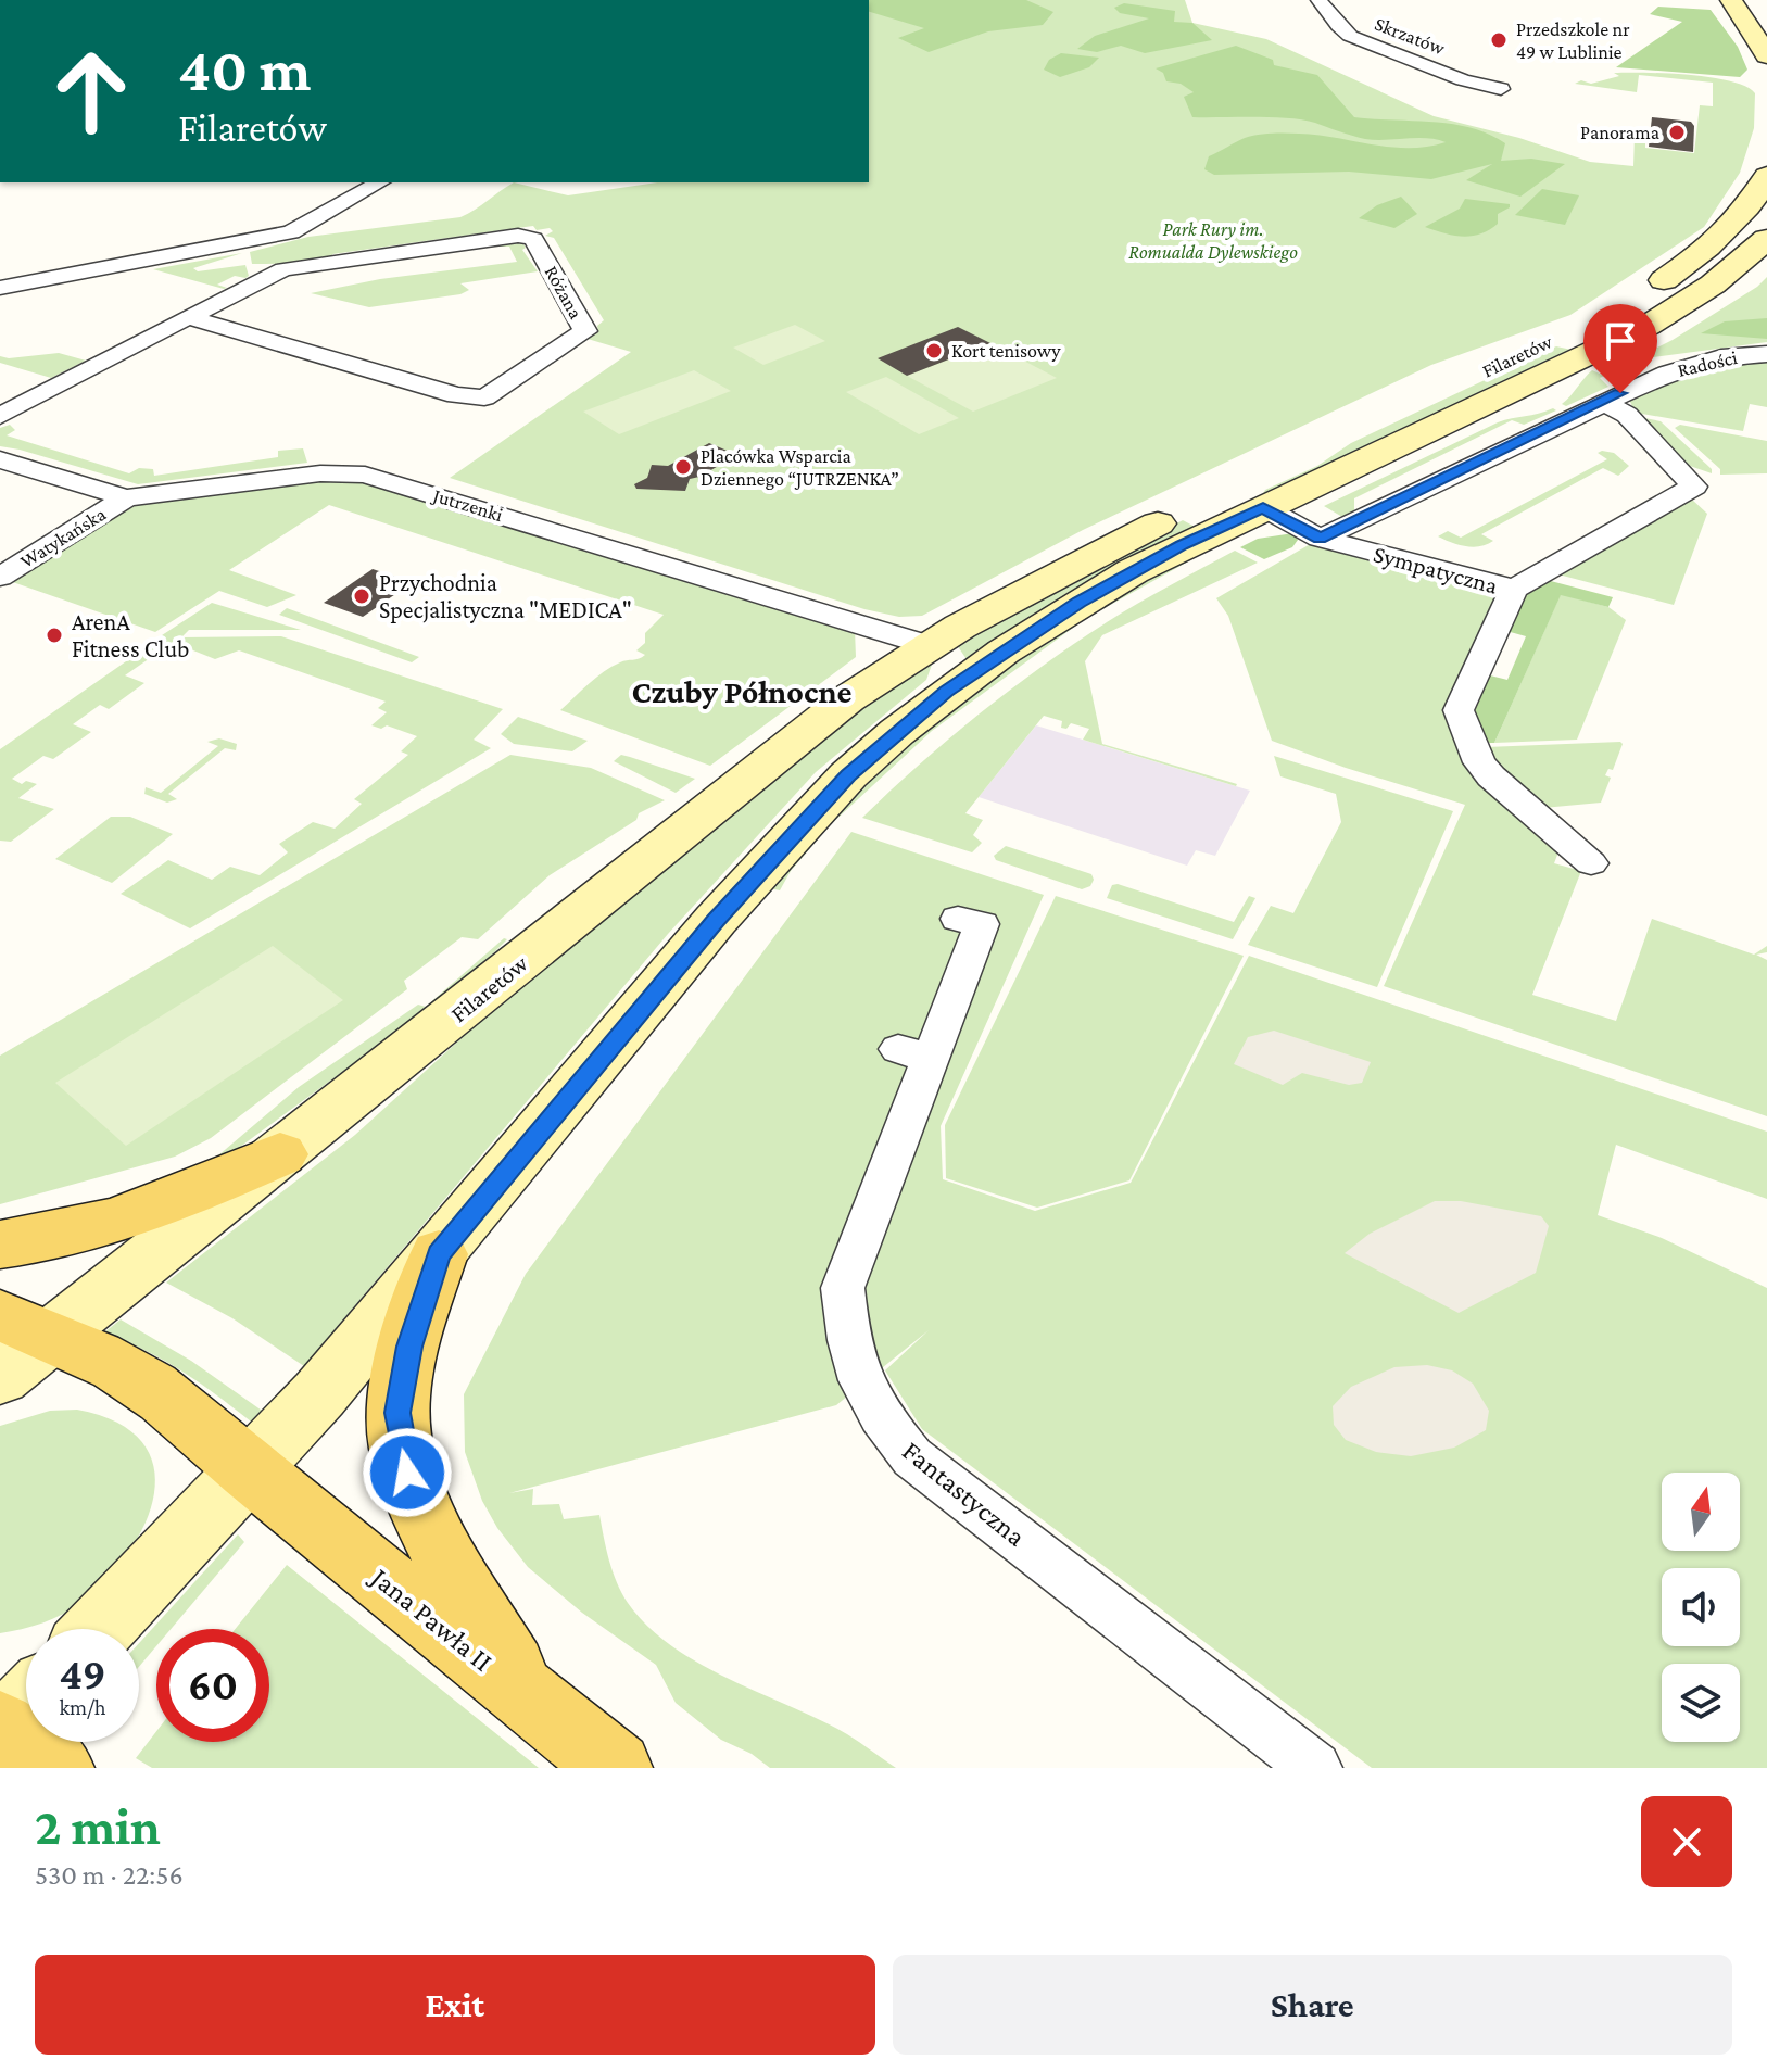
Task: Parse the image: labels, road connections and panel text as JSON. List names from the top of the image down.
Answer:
{
  "streets": {
    "main road": ["Filaretów", "Jana Pawła II"],
    "street": [
      "Skrzatów",
      "Różana",
      "Radości",
      "Jutrzenki",
      "Watykańska",
      "Sympatyczna",
      "Fantastyczna"
    ]
  },
  "crossings": [
    ["Filaretów", "Jutrzenki"],
    ["Filaretów", "Sympatyczna"],
    ["Filaretów", "Jana Pawła II"],
    ["Radości", "Sympatyczna"],
    ["Jutrzenki", "Watykańska"]
  ],
  "districts": ["Czuby Północne"],
  "parks": ["Park Rury im. Romualda Dylewskiego"],
  "places": [
    "Przedszkole nr 49 w Lublinie",
    "Panorama",
    "Kort tenisowy",
    "Placówka Wsparcia Dziennego “JUTRZENKA”",
    "Przychodnia Specjalistyczna \"MEDICA\"",
    "ArenA Fitness Club"
  ],
  "north": "top",
  "page": {
    "turn": ["40 m", "Filaretów"],
    "speed": "49 km/h",
    "limit": "60",
    "heading": ["2 min", "530 m · 22:56"],
    "buttons": ["Exit", "Share"]
  }
}
